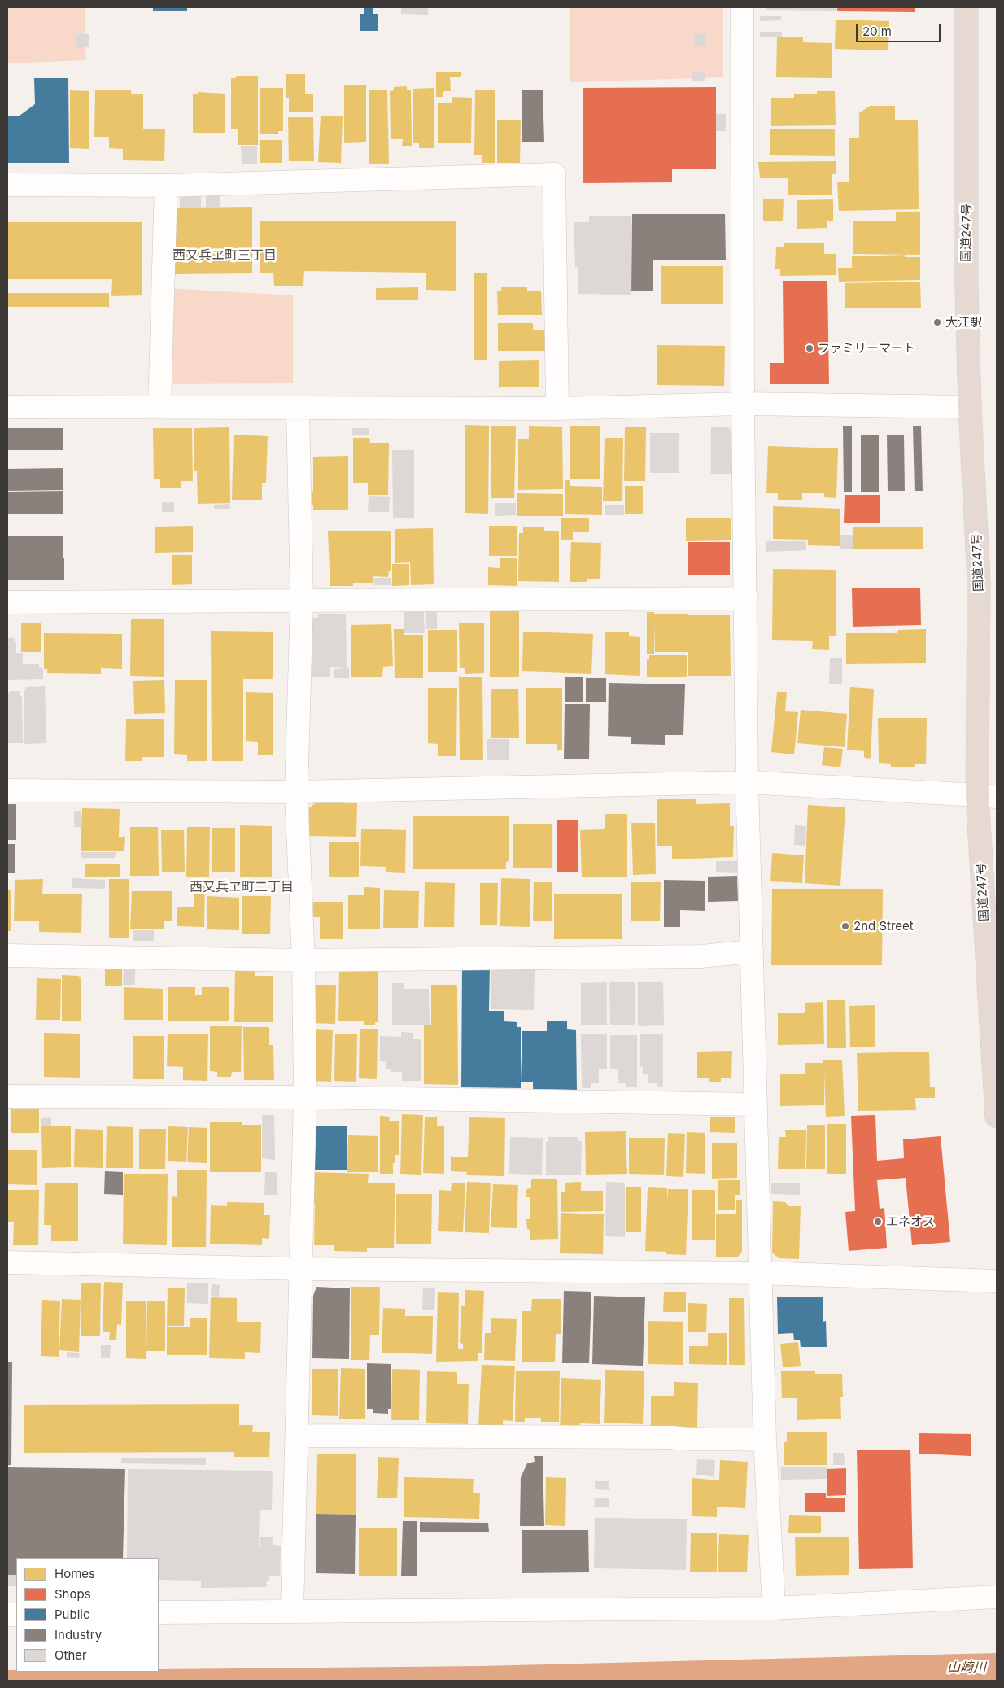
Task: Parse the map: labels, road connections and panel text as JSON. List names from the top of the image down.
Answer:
{
  "streets": {
    "highway": ["国道247号"]
  },
  "districts": ["西又兵ヱ町三丁目", "西又兵ヱ町二丁目"],
  "water": ["山崎川"],
  "places": [
    "大江駅",
    "ファミリーマート",
    "2nd Street",
    "エネオス"
  ],
  "legend": [
    "Homes",
    "Shops",
    "Public",
    "Industry",
    "Other"
  ],
  "scale_bar": "20 m"
}
